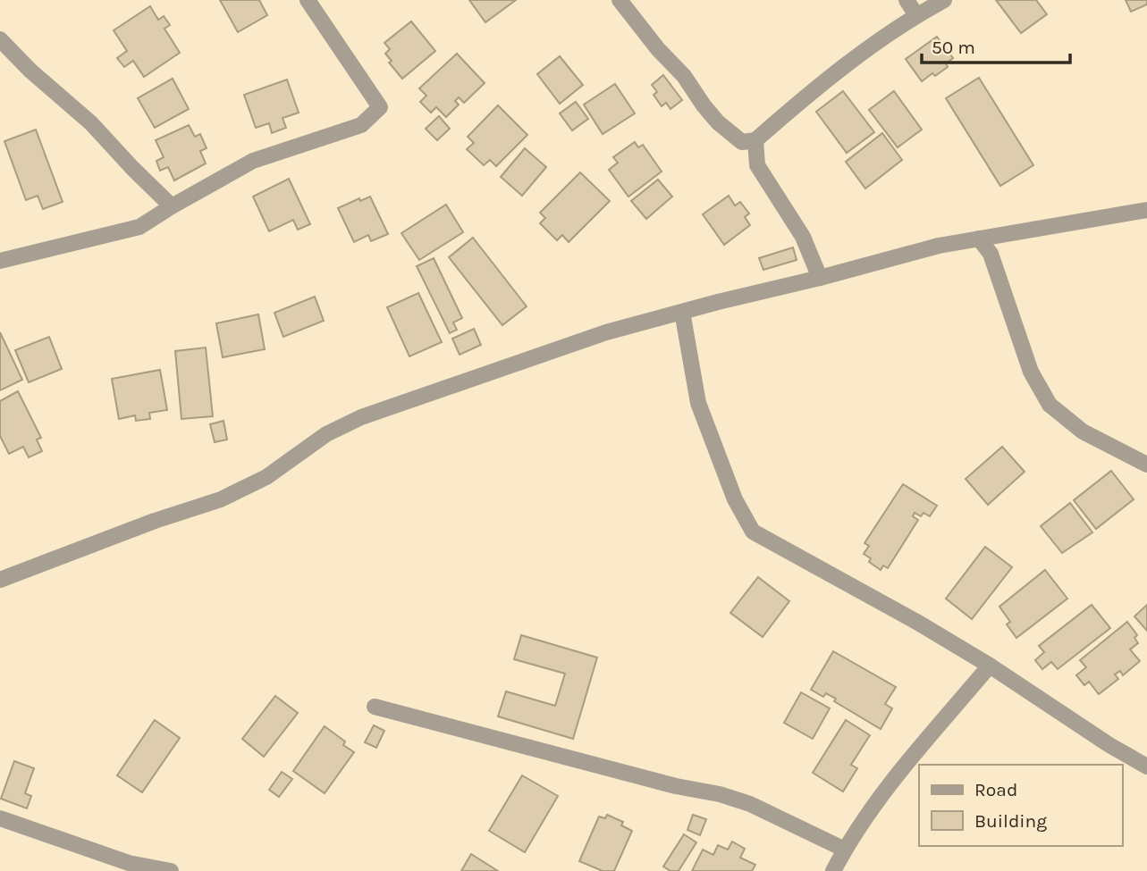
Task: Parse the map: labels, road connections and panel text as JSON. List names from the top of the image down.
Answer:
{
  "legend": ["Road", "Building"],
  "scale_bar": "50 m"
}
